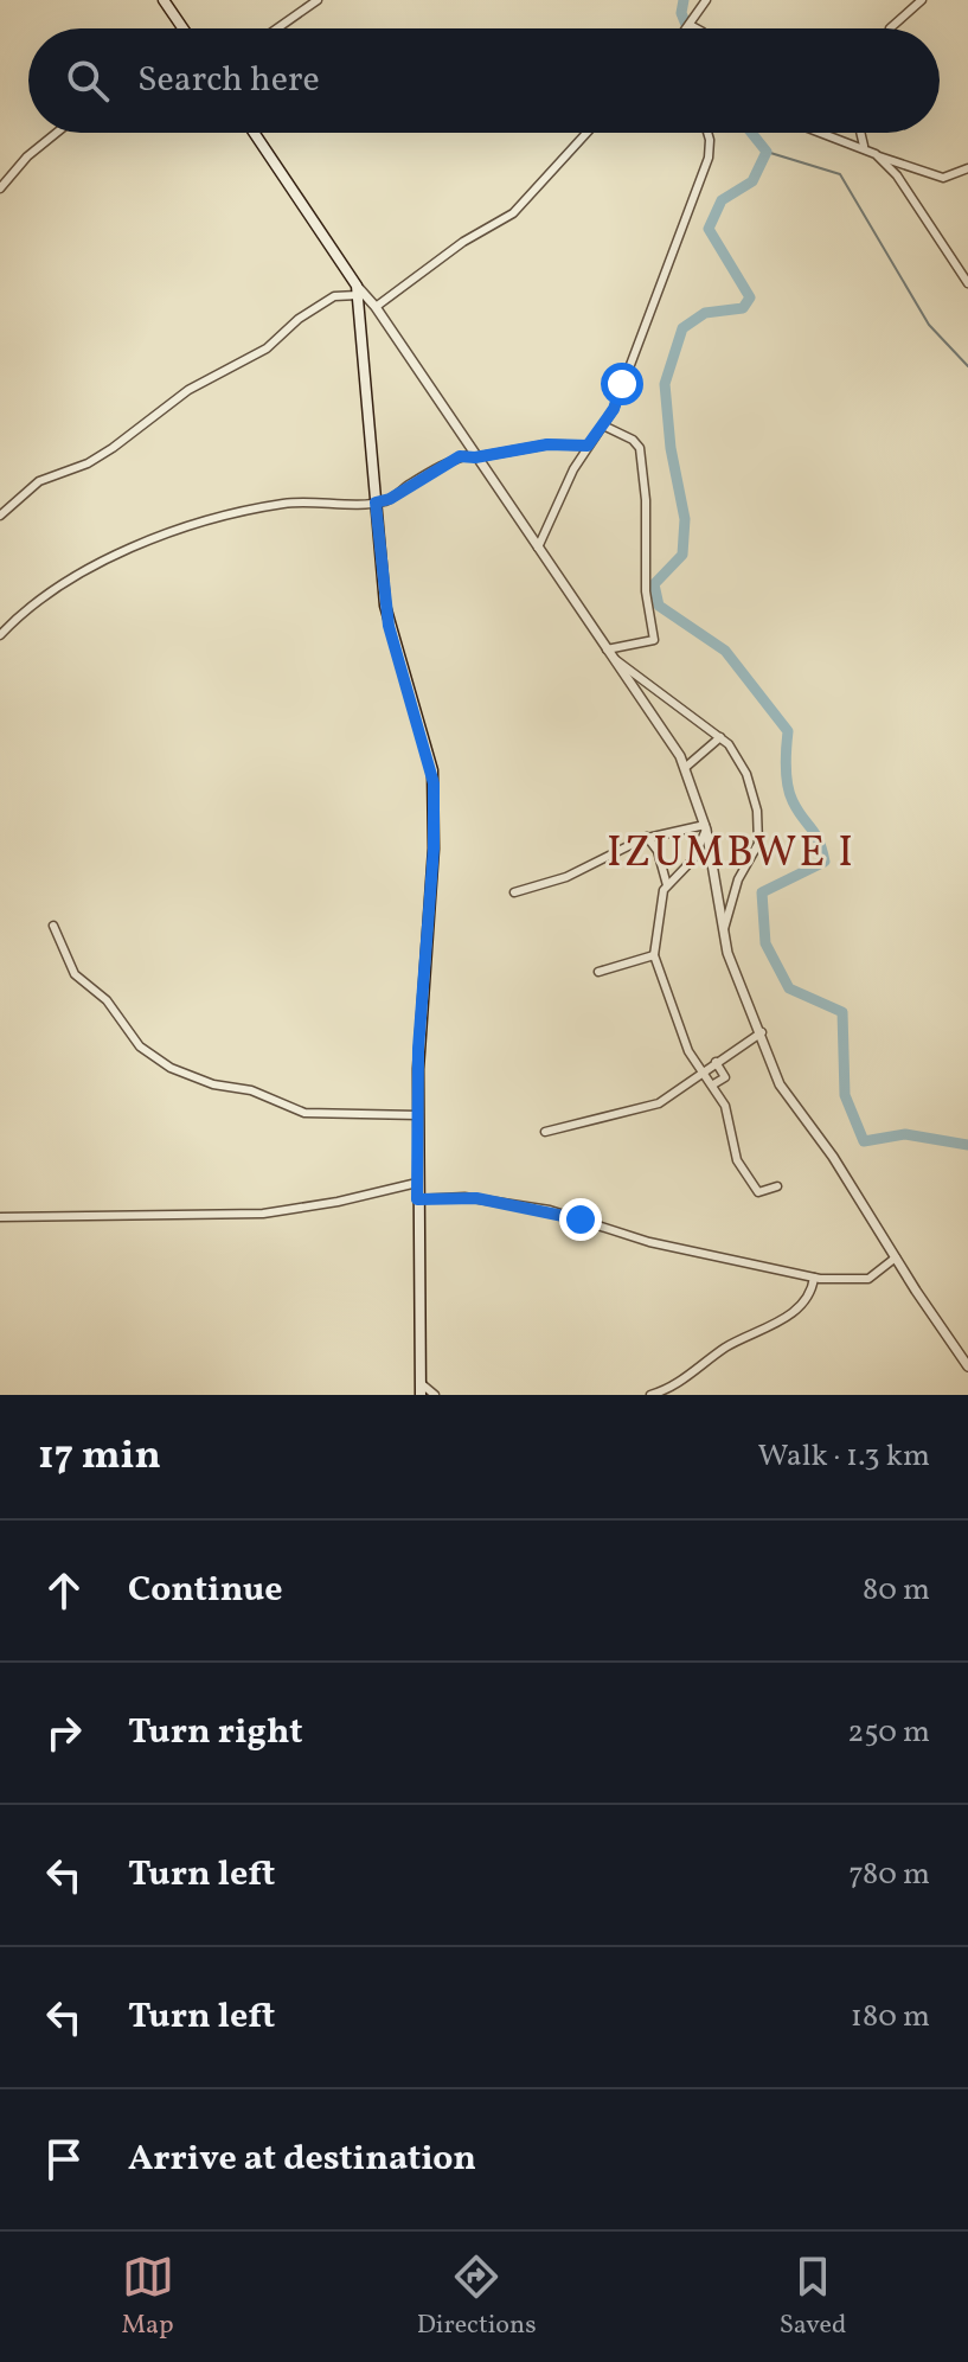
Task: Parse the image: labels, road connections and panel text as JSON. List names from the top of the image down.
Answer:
{
  "districts": ["IZUMBWE I"],
  "page": {
    "search": "Search here",
    "heading": ["17 min", "Walk · 1.3 km"],
    "list": [
      ["Continue", "80 m"],
      ["Turn right", "250 m"],
      ["Turn left", "780 m"],
      ["Turn left", "180 m"],
      "Arrive at destination"
    ],
    "nav": ["Map", "Directions", "Saved"]
  }
}
